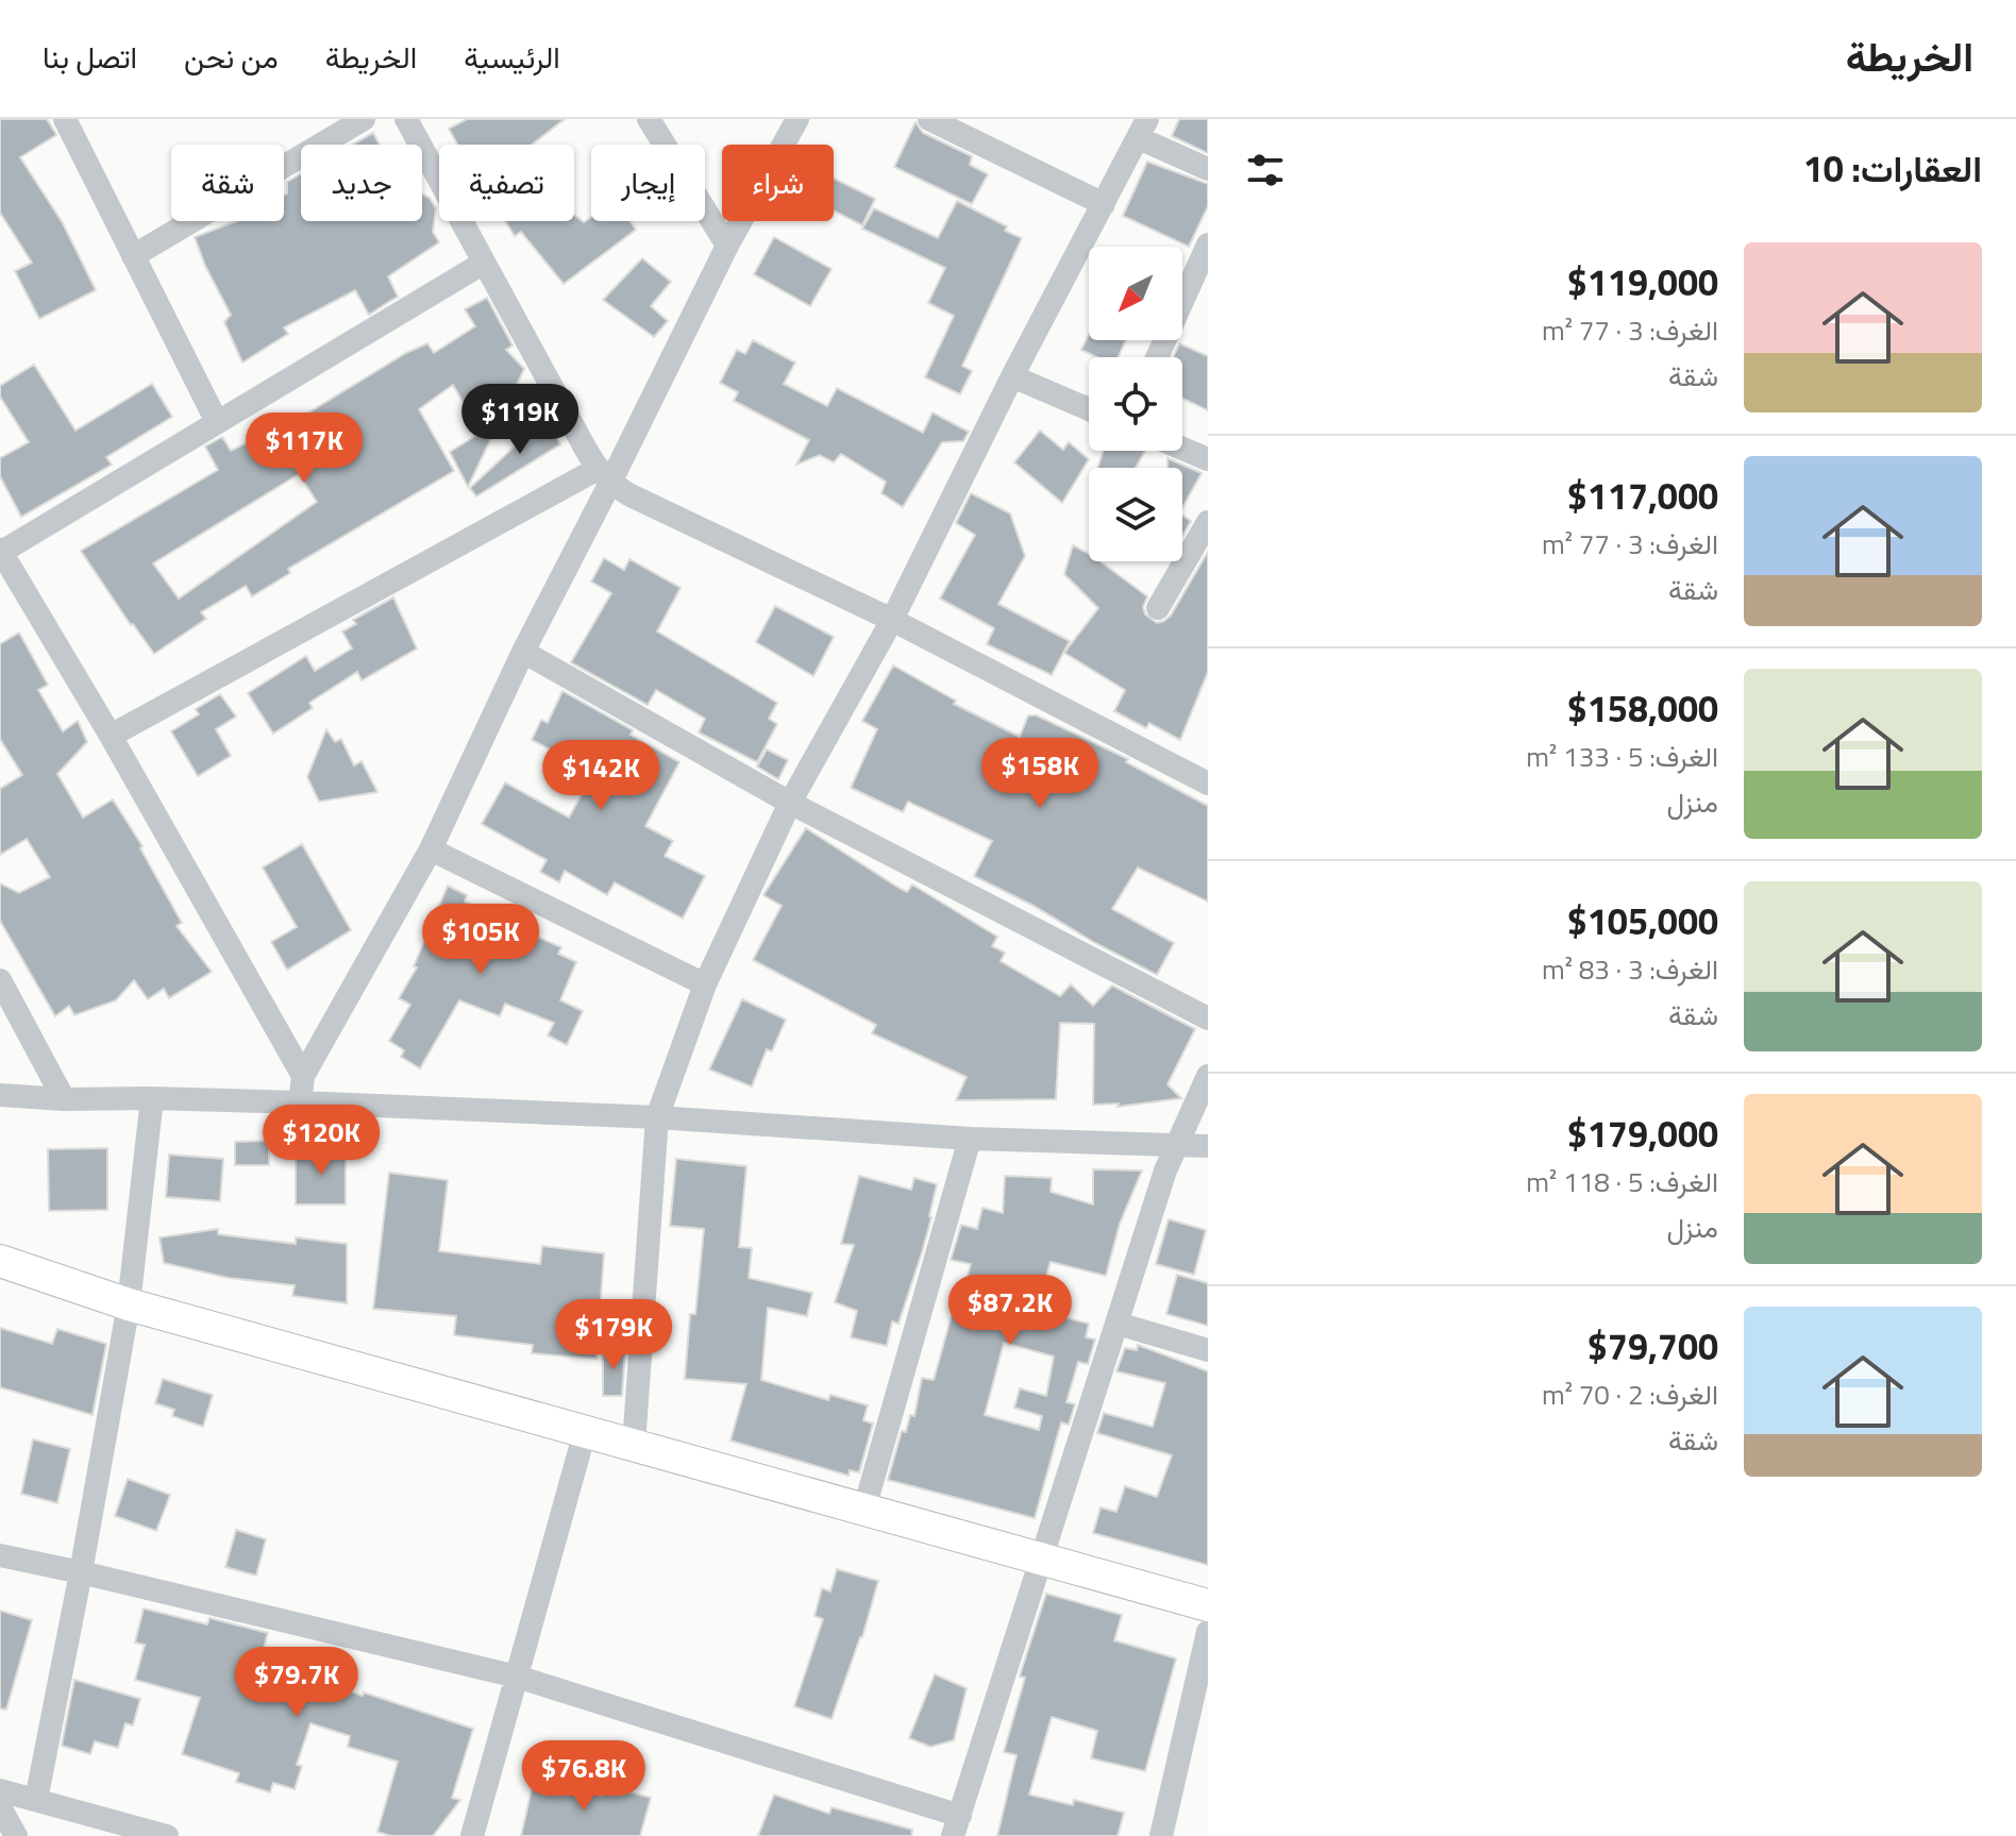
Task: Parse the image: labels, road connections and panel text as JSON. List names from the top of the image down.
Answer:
{
  "north": "bottom left",
  "page": {
    "header": "الخريطة",
    "nav": [
      "الرئيسية",
      "الخريطة",
      "من نحن",
      "اتصل بنا"
    ],
    "heading": "العقارات: 10",
    "chip": [
      "شراء",
      "إيجار",
      "تصفية",
      "جديد",
      "شقة"
    ],
    "list": [
      {
        "name": "$119,000",
        "note": "الغرف: 3 · 77 m² · شقة"
      },
      {
        "name": "$117,000",
        "note": "الغرف: 3 · 77 m² · شقة"
      },
      {
        "name": "$158,000",
        "note": "الغرف: 5 · 133 m² · منزل"
      },
      {
        "name": "$105,000",
        "note": "الغرف: 3 · 83 m² · شقة"
      },
      {
        "name": "$179,000",
        "note": "الغرف: 5 · 118 m² · منزل"
      },
      {
        "name": "$79,700",
        "note": "الغرف: 2 · 70 m² · شقة"
      }
    ],
    "price": [
      "$119K",
      "$117K",
      "$158K",
      "$142K",
      "$105K",
      "$120K",
      "$87.2K",
      "$179K",
      "$79.7K",
      "$76.8K"
    ]
  }
}
